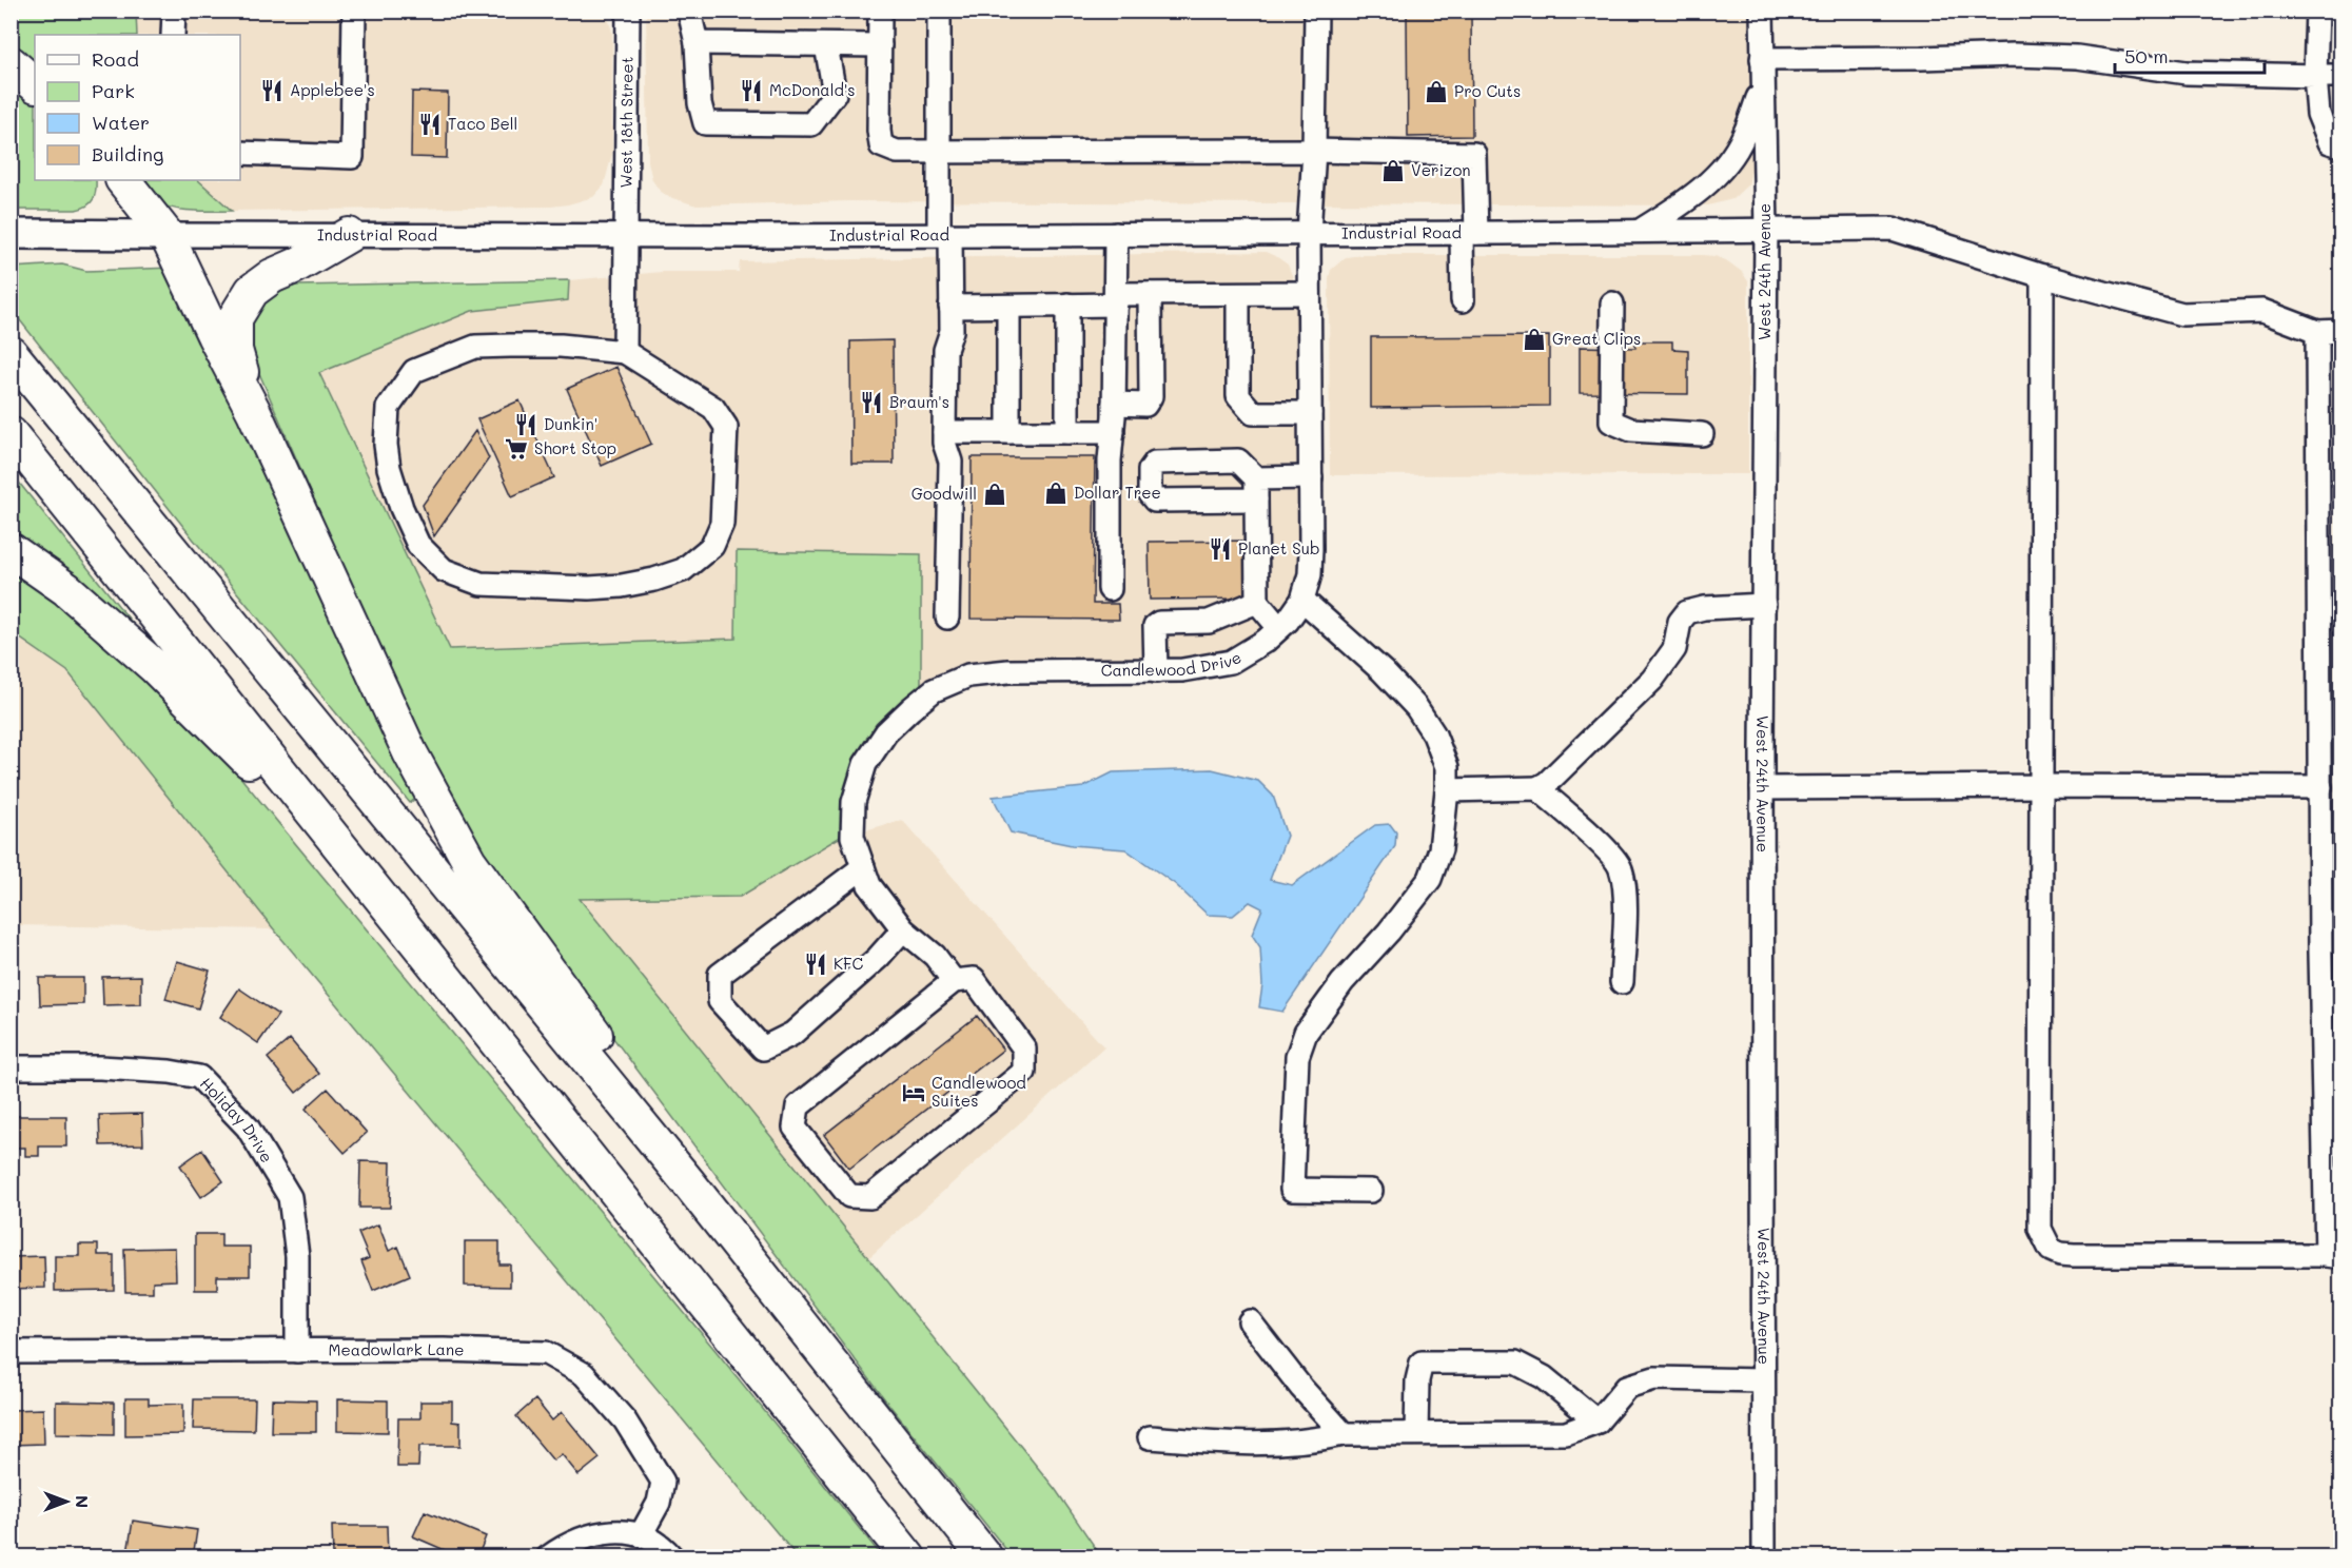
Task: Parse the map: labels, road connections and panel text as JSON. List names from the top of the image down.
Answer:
{
  "streets": {
    "main road": ["Industrial Road"],
    "street": [
      "West 18th Street",
      "West 24th Avenue",
      "Candlewood Drive",
      "Holiday Drive",
      "Meadowlark Lane"
    ]
  },
  "crossings": [
    ["West 18th Street", "Industrial Road"],
    ["Industrial Road", "West 24th Avenue"],
    ["Industrial Road", "Candlewood Drive"],
    ["Holiday Drive", "Meadowlark Lane"]
  ],
  "places": {
    "restaurant": [
      "Applebee's",
      "McDonald's",
      "Taco Bell",
      "Braum's",
      "Dunkin'",
      "Planet Sub",
      "KFC"
    ],
    "shop": [
      "Pro Cuts",
      "Verizon",
      "Great Clips",
      "Dollar Tree",
      "Goodwill"
    ],
    "supermarket": ["Short Stop"],
    "hotel": ["Candlewood Suites"]
  },
  "legend": [
    "Road",
    "Park",
    "Water",
    "Building"
  ],
  "scale_bar": "50 m",
  "north": "right"
}
